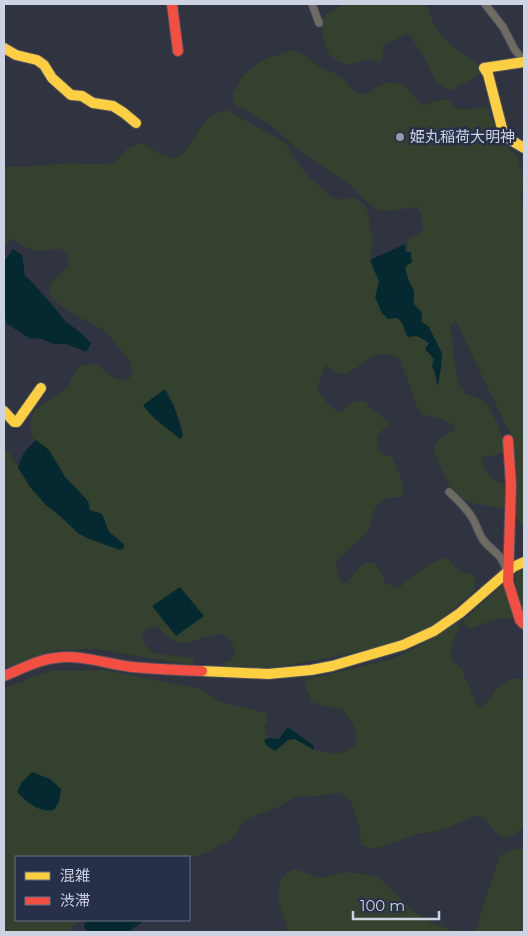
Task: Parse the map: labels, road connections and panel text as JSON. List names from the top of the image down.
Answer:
{
  "places": ["姫丸稲荷大明神"],
  "legend": ["混雑", "渋滞"],
  "scale_bar": "100 m"
}
